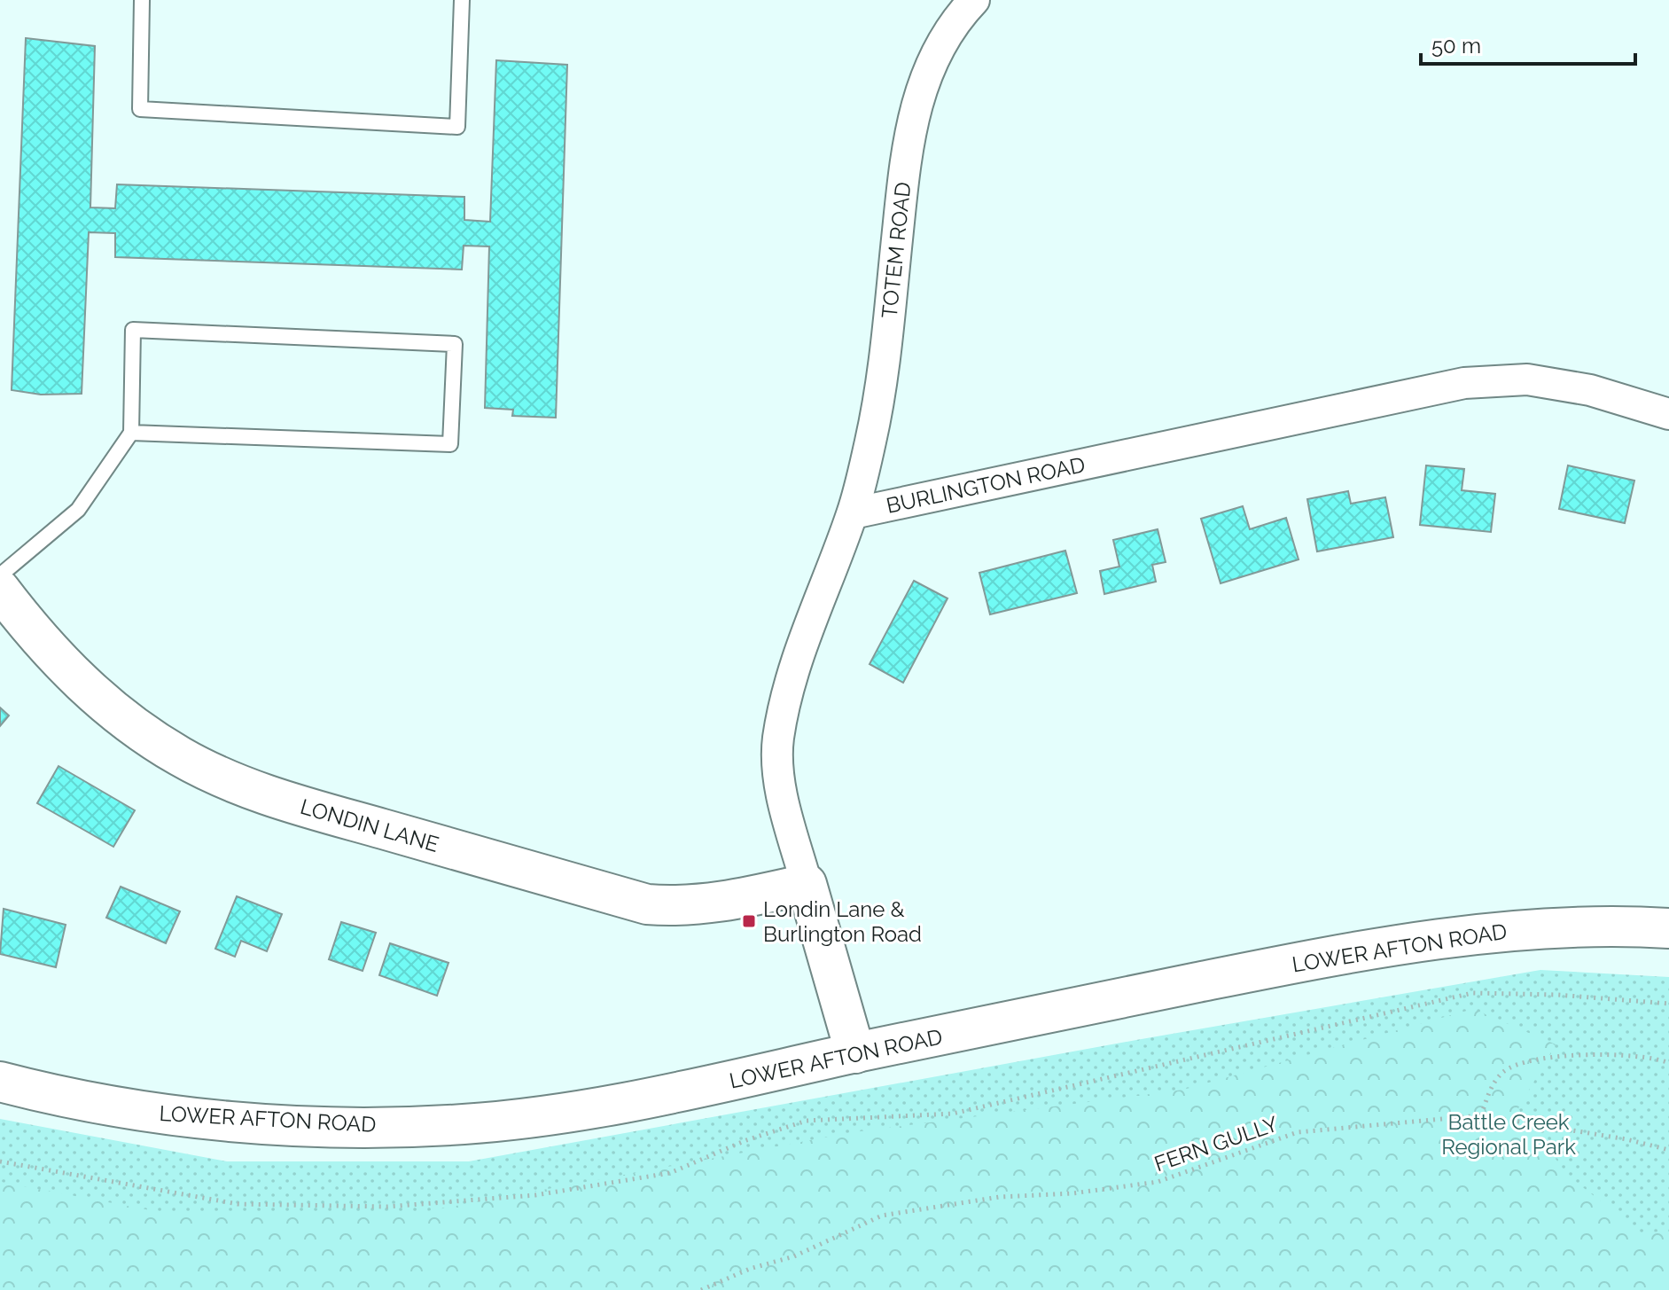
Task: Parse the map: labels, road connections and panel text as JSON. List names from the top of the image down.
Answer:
{
  "streets": {
    "main road": ["LONDIN LANE", "LOWER AFTON ROAD"],
    "street": ["TOTEM ROAD", "BURLINGTON ROAD"],
    "path": ["FERN GULLY"]
  },
  "crossings": [
    ["TOTEM ROAD", "BURLINGTON ROAD"]
  ],
  "parks": ["Battle Creek Regional Park"],
  "places": {
    "transit": ["Londin Lane & Burlington Road"]
  },
  "scale_bar": "50 m"
}
